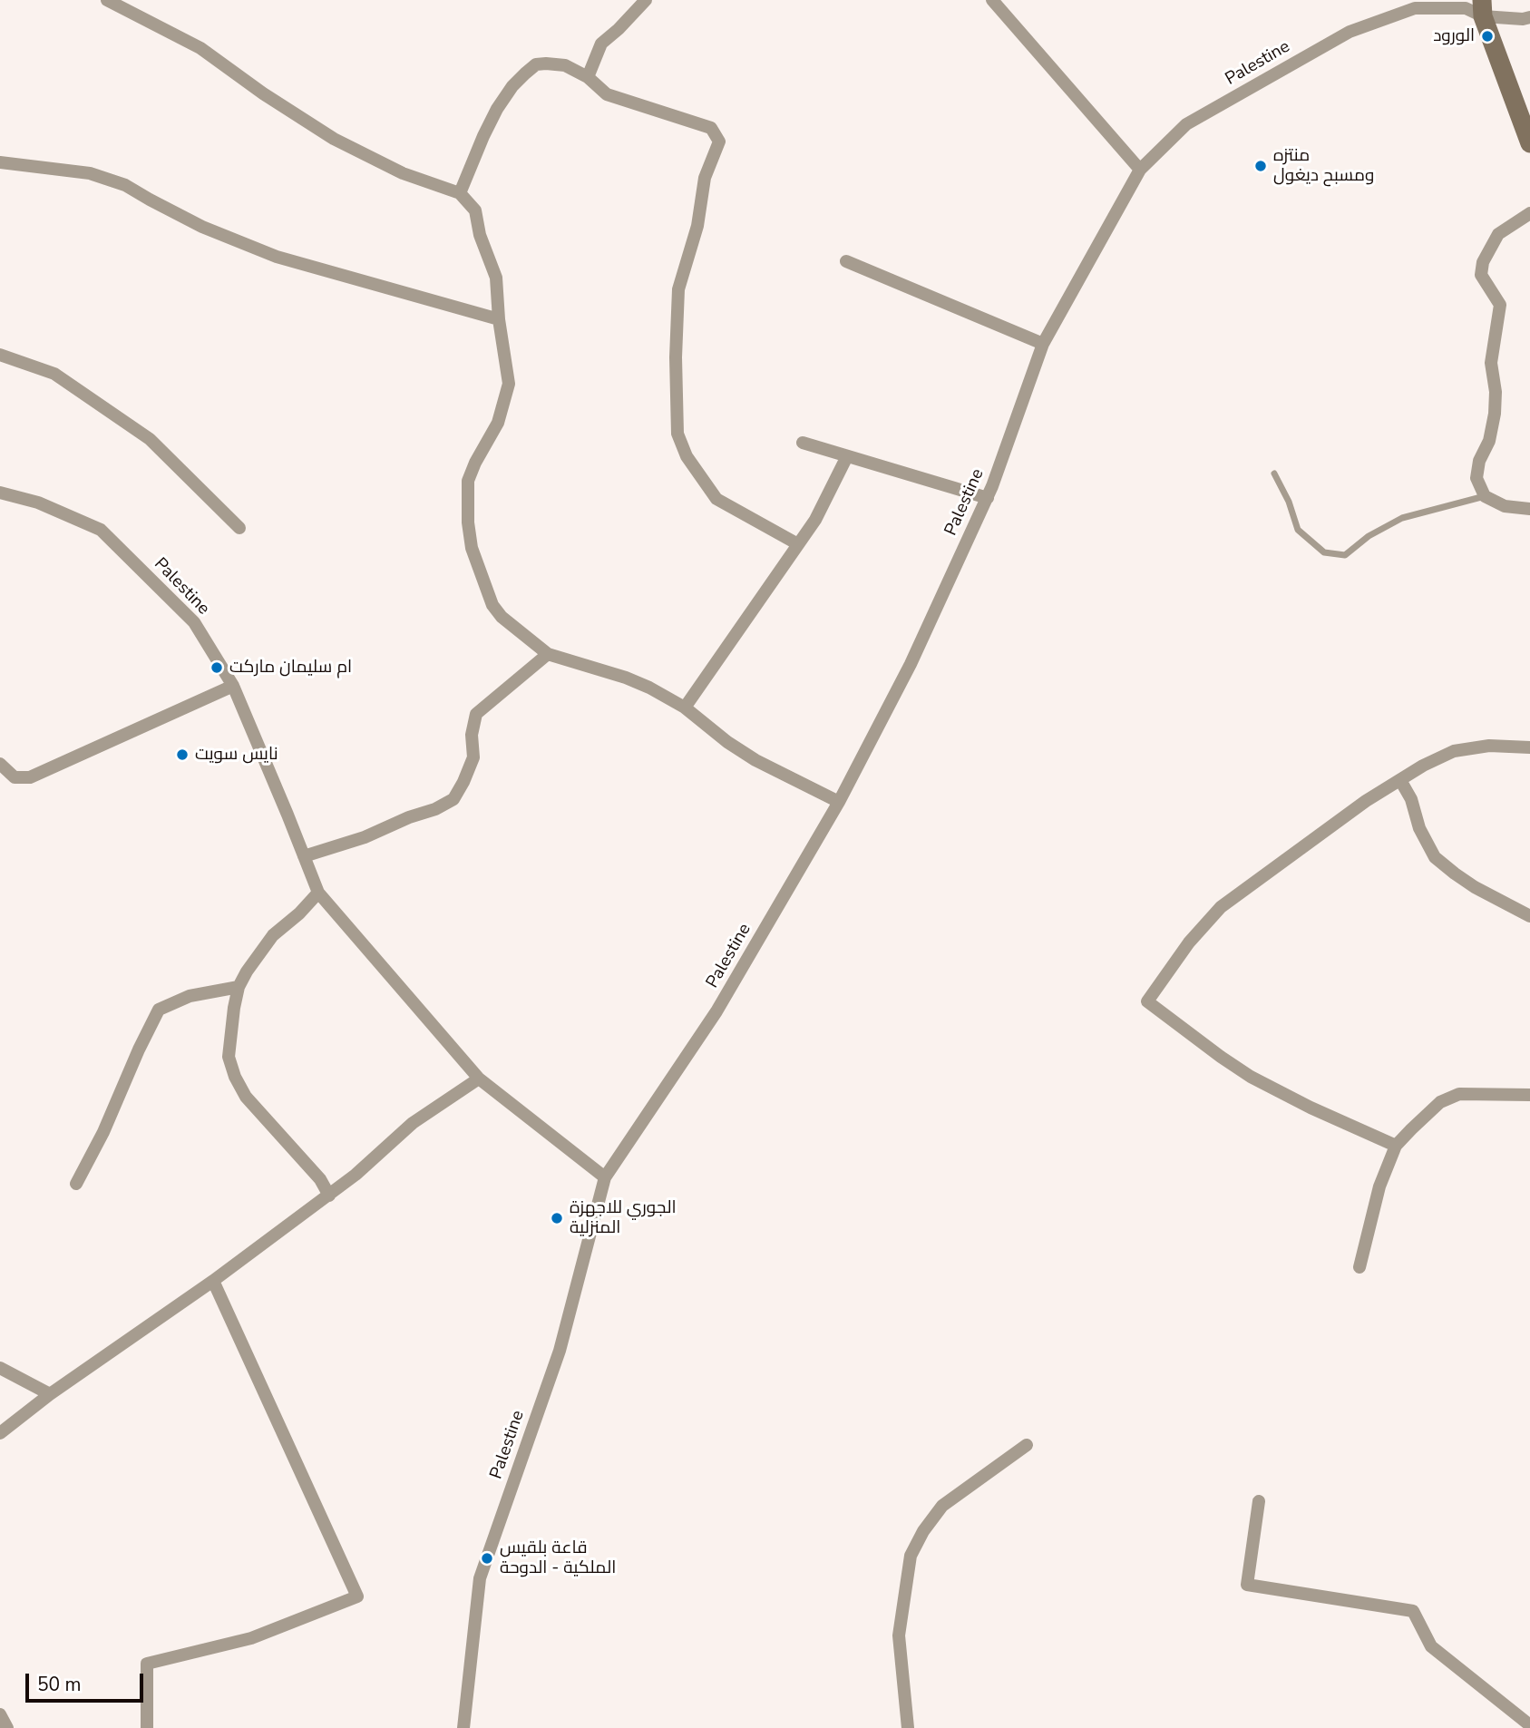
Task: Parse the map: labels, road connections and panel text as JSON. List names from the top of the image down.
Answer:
{
  "streets": {
    "street": ["Palestine"]
  },
  "places": [
    "الورود",
    "منتزه ومسبح ديغول",
    "ام سليمان ماركت",
    "نايس سويت",
    "الجوري للاجهزة المنزلية",
    "قاعة بلقيس الملكية - الدوحة"
  ],
  "scale_bar": "50 m"
}
